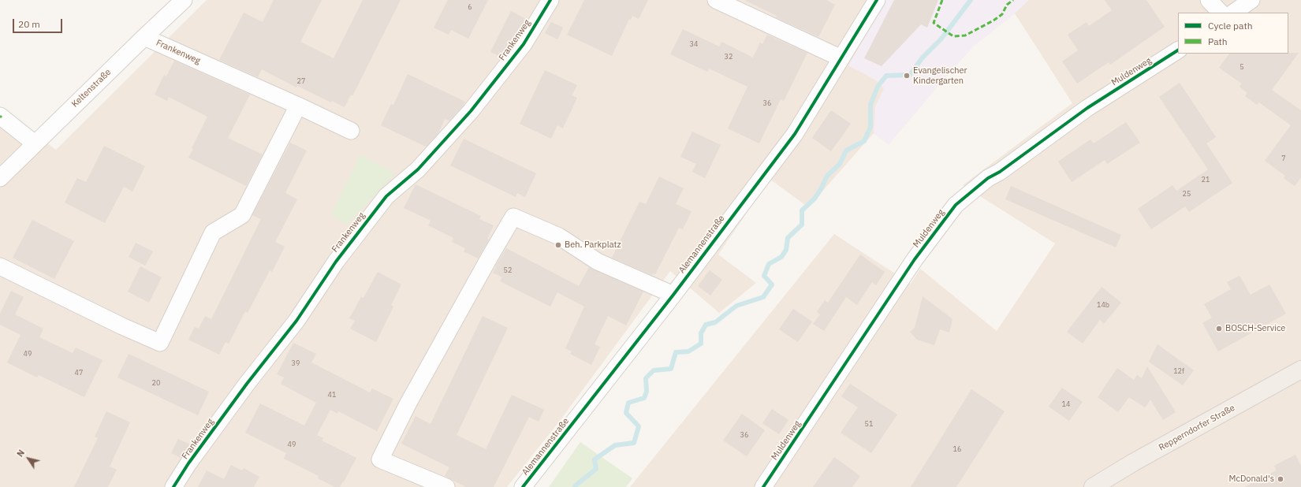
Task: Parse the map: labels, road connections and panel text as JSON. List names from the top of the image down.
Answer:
{
  "streets": {
    "main road": ["Repperndorfer Straße"],
    "street": [
      "Frankenweg",
      "Muldenweg",
      "Keltenstraße",
      "Alemannenstraße"
    ]
  },
  "crossings": [
    ["Frankenweg", "Keltenstraße"]
  ],
  "places": [
    "Evangelischer Kindergarten",
    "Beh. Parkplatz",
    "BOSCH-Service",
    "McDonald's"
  ],
  "house_numbers": [
    "6",
    "34",
    "32",
    "5",
    "27",
    "36",
    "7",
    "21",
    "25",
    "52",
    "14b",
    "49",
    "39",
    "12f",
    "47",
    "20",
    "41",
    "14",
    "51",
    "36",
    "49",
    "16"
  ],
  "legend": ["Cycle path", "Path"],
  "scale_bar": "20 m",
  "north": "top left"
}
